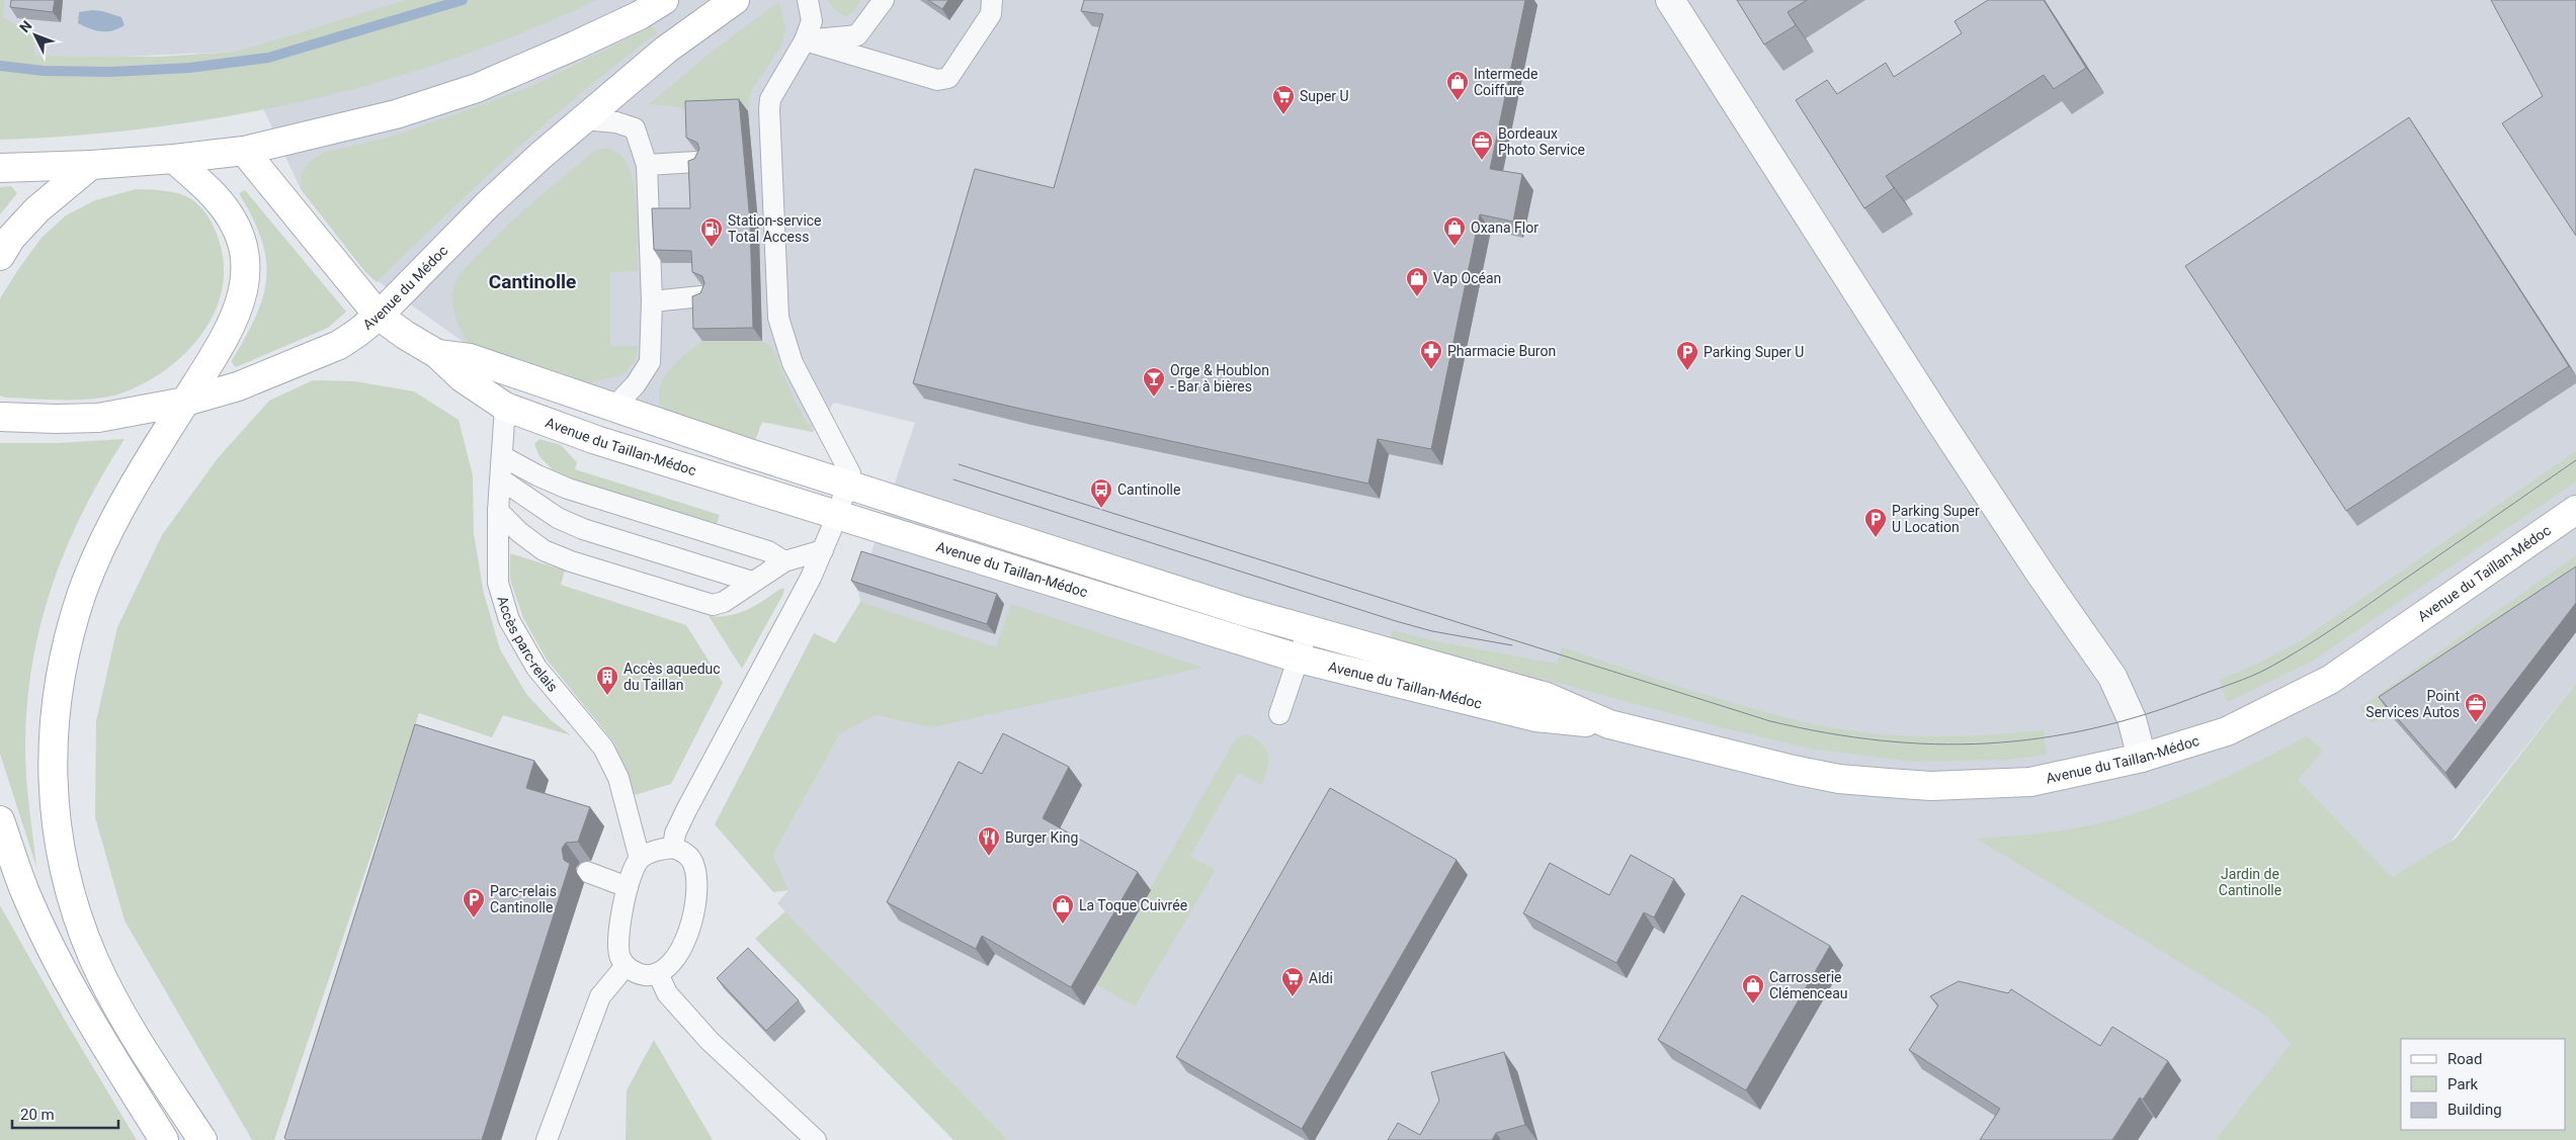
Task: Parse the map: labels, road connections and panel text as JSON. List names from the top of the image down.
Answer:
{
  "streets": {
    "street": ["Avenue du Médoc", "Avenue du Taillan-Médoc"],
    "lane": ["Accès parc-relais"]
  },
  "crossings": [
    ["Avenue du Médoc", "Avenue du Taillan-Médoc"],
    ["Avenue du Taillan-Médoc", "Accès parc-relais"]
  ],
  "districts": ["Cantinolle"],
  "parks": ["Jardin de Cantinolle"],
  "places": {
    "shop": [
      "Intermede Coiffure",
      "Oxana Flor",
      "Vap Océan",
      "La Toque Cuivrée",
      "Carrosserie Clémenceau"
    ],
    "supermarket": ["Super U", "Aldi"],
    "office": ["Bordeaux Photo Service", "Point Services Autos"],
    "fuel station": ["Station-service Total Access"],
    "pharmacy": ["Pharmacie Buron"],
    "parking": ["Parking Super U", "Parking Super U Location", "Parc-relais Cantinolle"],
    "bar": ["Orge & Houblon - Bar à bières"],
    "bus stop": ["Cantinolle"],
    "building": ["Accès aqueduc du Taillan"],
    "restaurant": ["Burger King"]
  },
  "legend": ["Road", "Park", "Building"],
  "scale_bar": "20 m",
  "north": "top left"
}
